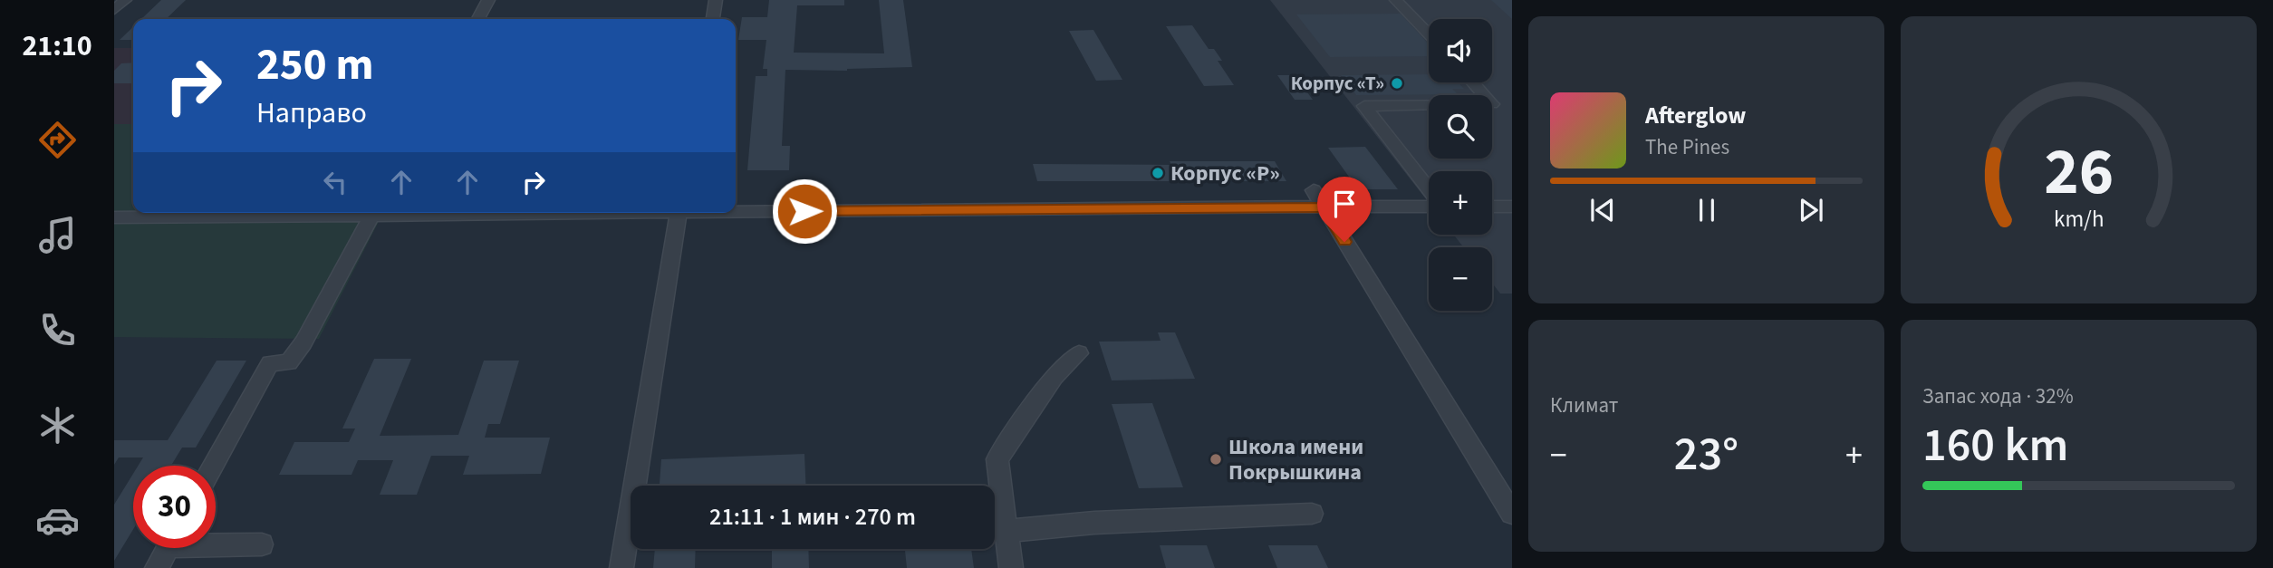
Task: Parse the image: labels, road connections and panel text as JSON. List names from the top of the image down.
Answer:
{
  "places": ["Корпус «Т»", "Корпус «Р»", "Школа имени Покрышкина"],
  "page": {
    "tabs": "21:10",
    "map_buttons": ["+", "−"],
    "turn": ["250 m", "Направо"],
    "song": ["Afterglow", "The Pines"],
    "tile": [
      "Климат",
      ["Запас хода · 32%", "160 km"]
    ],
    "heat": ["−", "23°", "+"],
    "limit": "30",
    "trip": "21:11 · 1 мин · 270 m",
    "gauge": ["26", "km/h"]
  }
}
